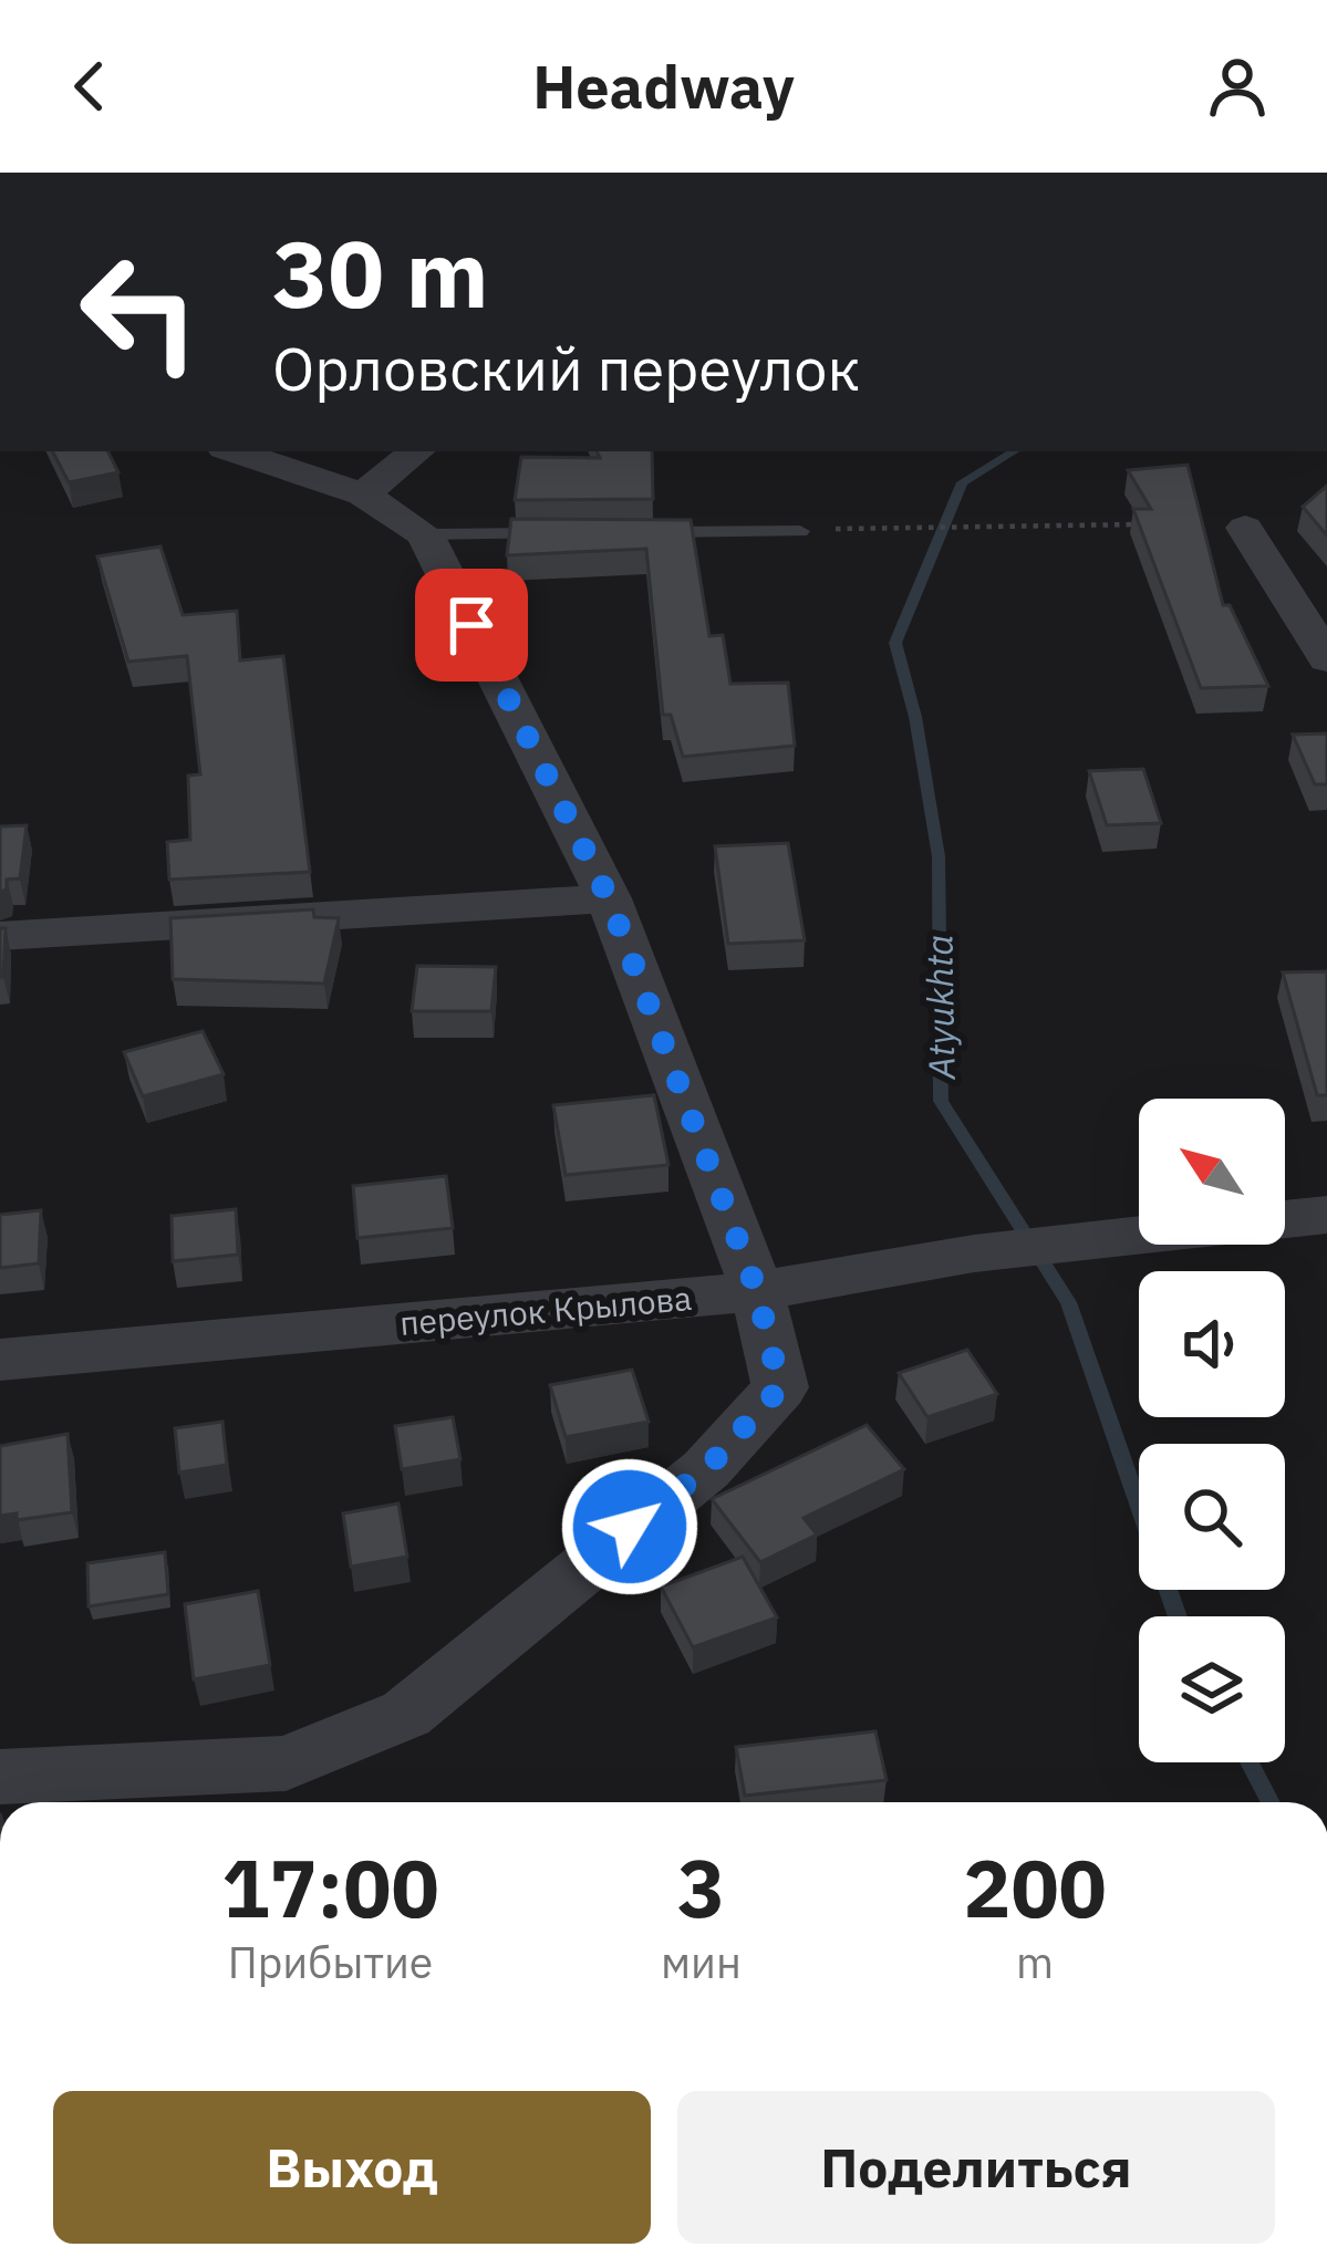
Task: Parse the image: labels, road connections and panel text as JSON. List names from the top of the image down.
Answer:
{
  "streets": {
    "street": ["переулок Крылова"]
  },
  "water": ["Atyukhta"],
  "north": "top left",
  "page": {
    "header": "Headway",
    "turn": ["30 m", "Орловский переулок"],
    "eta": [
      "17:00",
      "Прибытие",
      "3",
      "мин",
      "200",
      "m"
    ],
    "buttons": ["Выход", "Поделиться"]
  }
}
